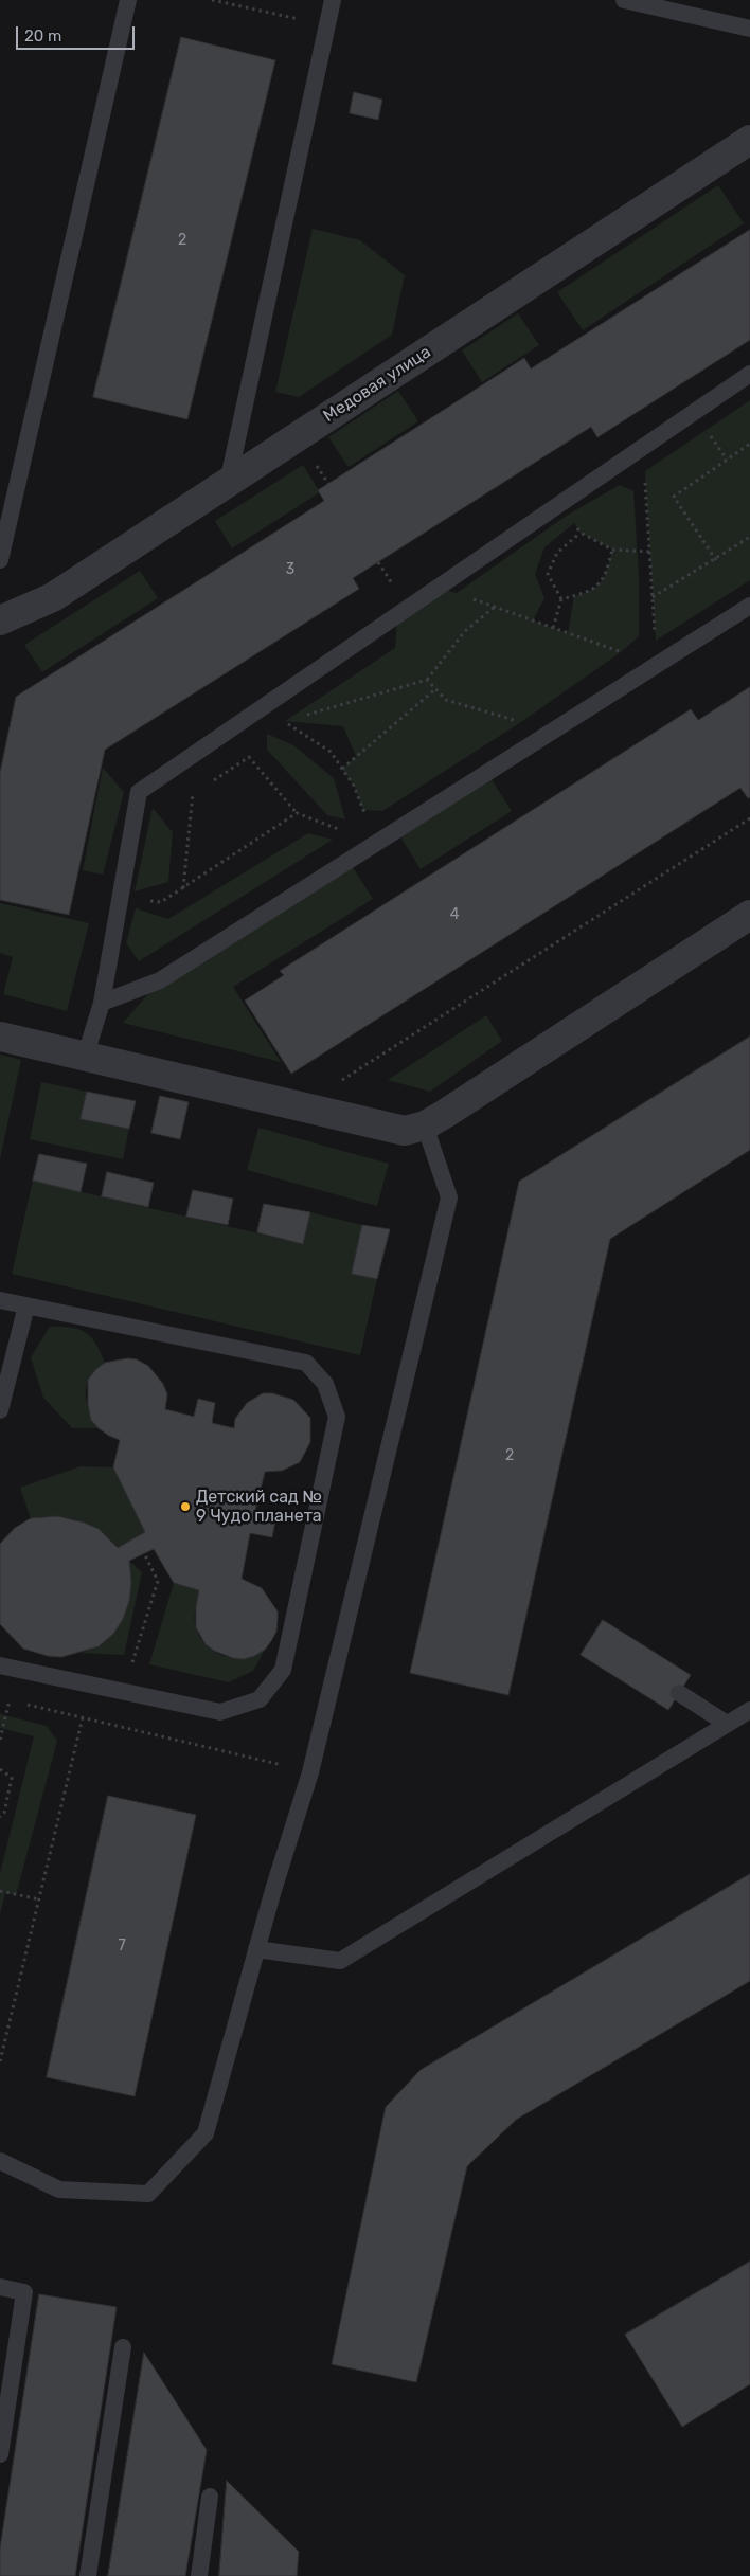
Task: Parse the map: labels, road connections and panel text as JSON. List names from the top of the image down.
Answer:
{
  "streets": {
    "street": ["Медовая улица"]
  },
  "places": ["Детский сад № 9 Чудо планета"],
  "house_numbers": [
    "2",
    "3",
    "4",
    "2",
    "7"
  ],
  "scale_bar": "20 m"
}
